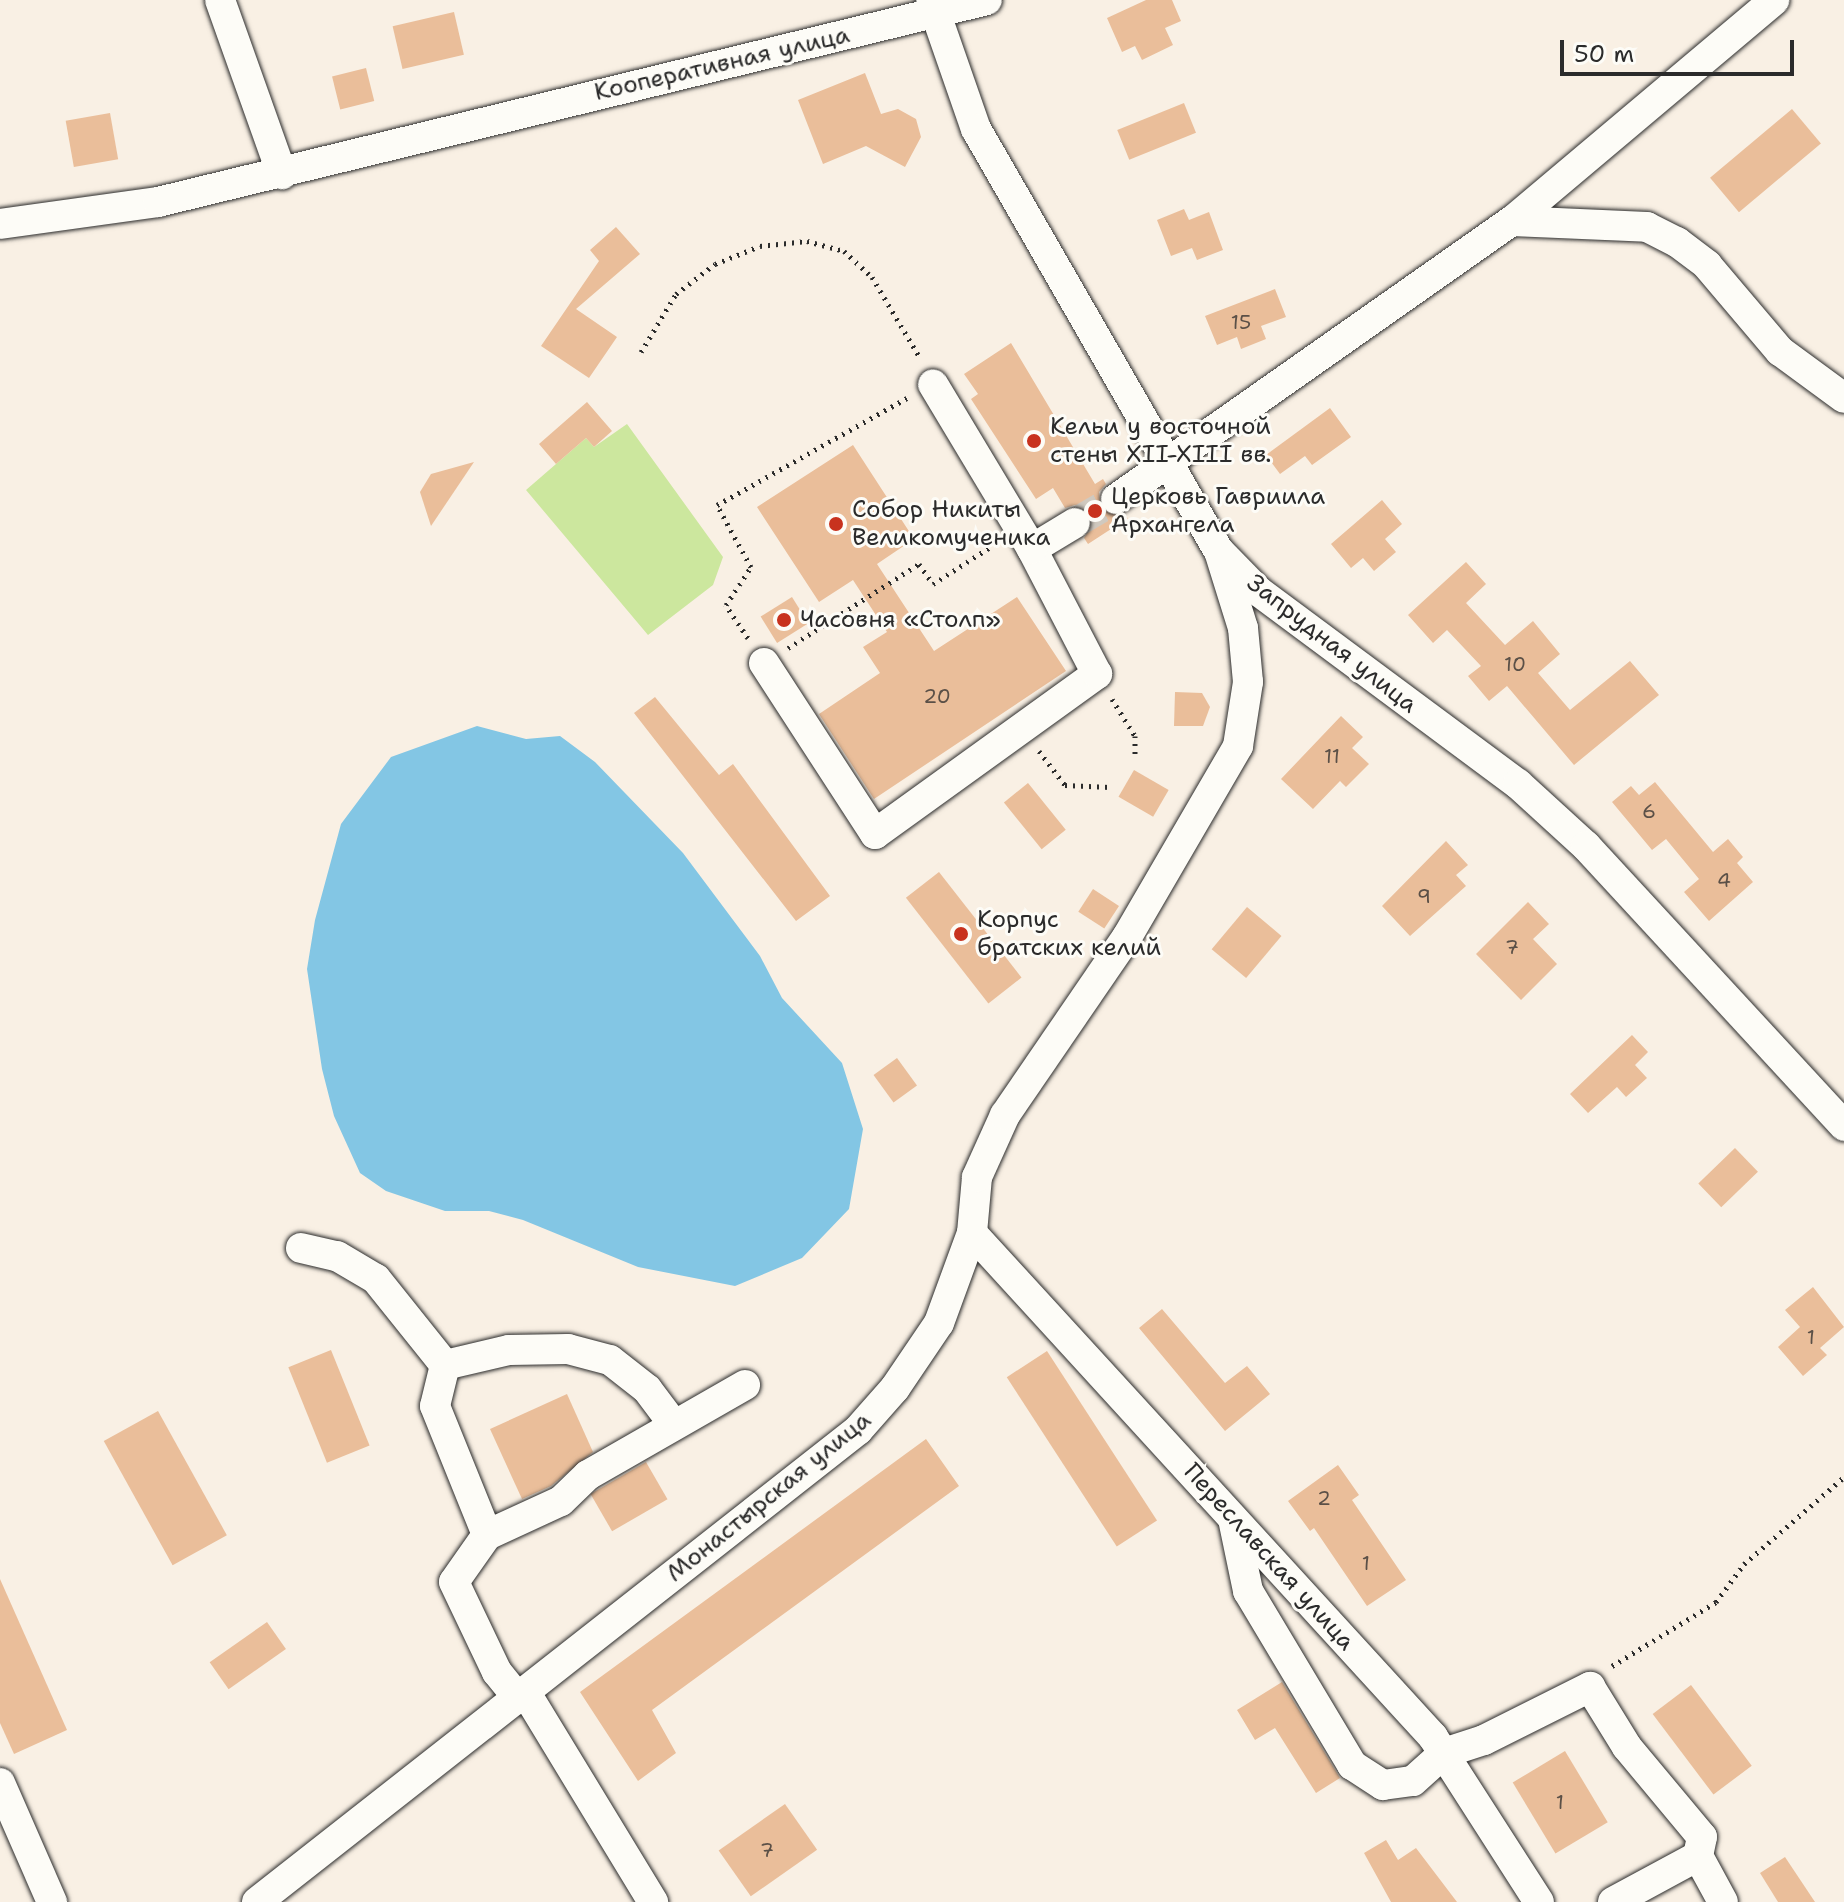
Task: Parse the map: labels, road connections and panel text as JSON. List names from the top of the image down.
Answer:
{
  "streets": {
    "street": [
      "Кооперативная улица",
      "Запрудная улица",
      "Монастырская улица",
      "Переславская улица"
    ]
  },
  "crossings": [
    ["Кооперативная улица", "Запрудная улица"],
    ["Запрудная улица", "Монастырская улица"],
    ["Монастырская улица", "Переславская улица"]
  ],
  "places": [
    "Кельи у восточной стены XII-XIII вв.",
    "Церковь Гавриила Архангела",
    "Собор Никиты Великомученика",
    "Часовня «Столп»",
    "Корпус братских келий"
  ],
  "house_numbers": [
    "15",
    "10",
    "20",
    "11",
    "6",
    "4",
    "9",
    "7",
    "1",
    "2",
    "1",
    "1",
    "7"
  ],
  "scale_bar": "50 m"
}
